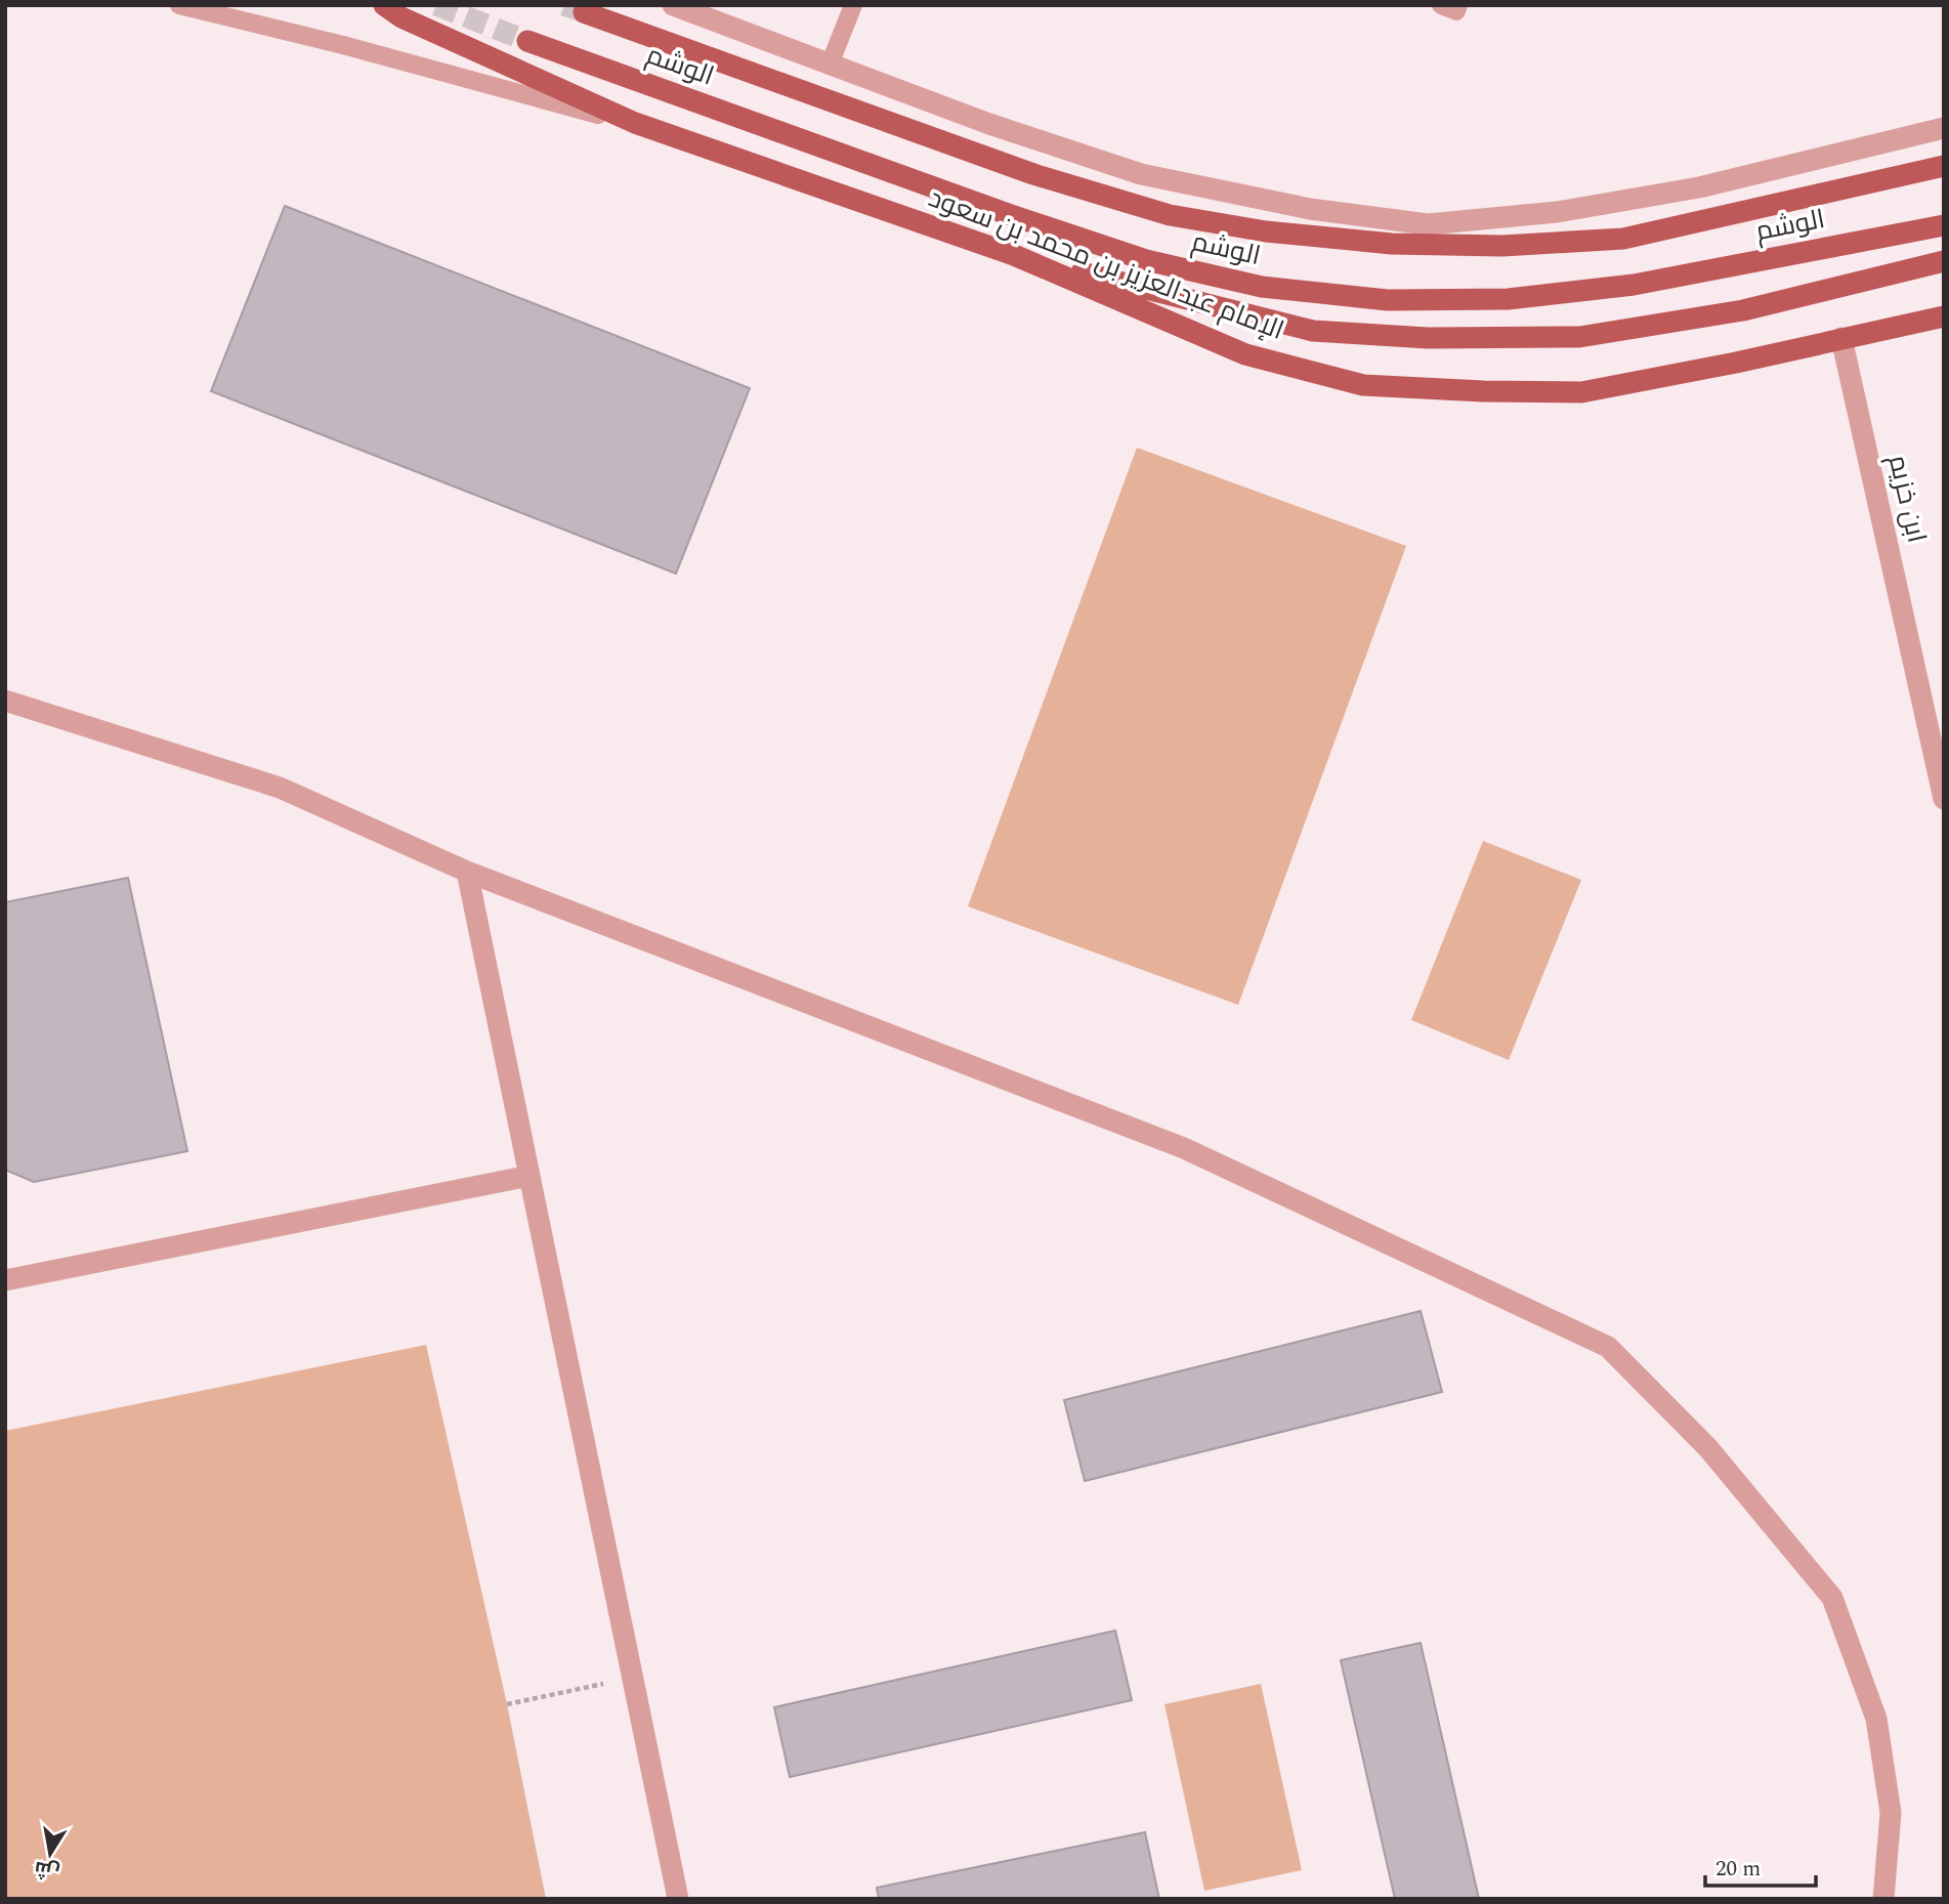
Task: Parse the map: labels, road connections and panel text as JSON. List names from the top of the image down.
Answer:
{
  "streets": {
    "main road": ["الوشم", "الإمام عبدالعزيز بن محمد بن سعود"],
    "street": ["ابن خزيم"]
  },
  "crossings": [
    ["الإمام عبدالعزيز بن محمد بن سعود", "ابن خزيم"]
  ],
  "scale_bar": "20 m",
  "north": "bottom"
}
